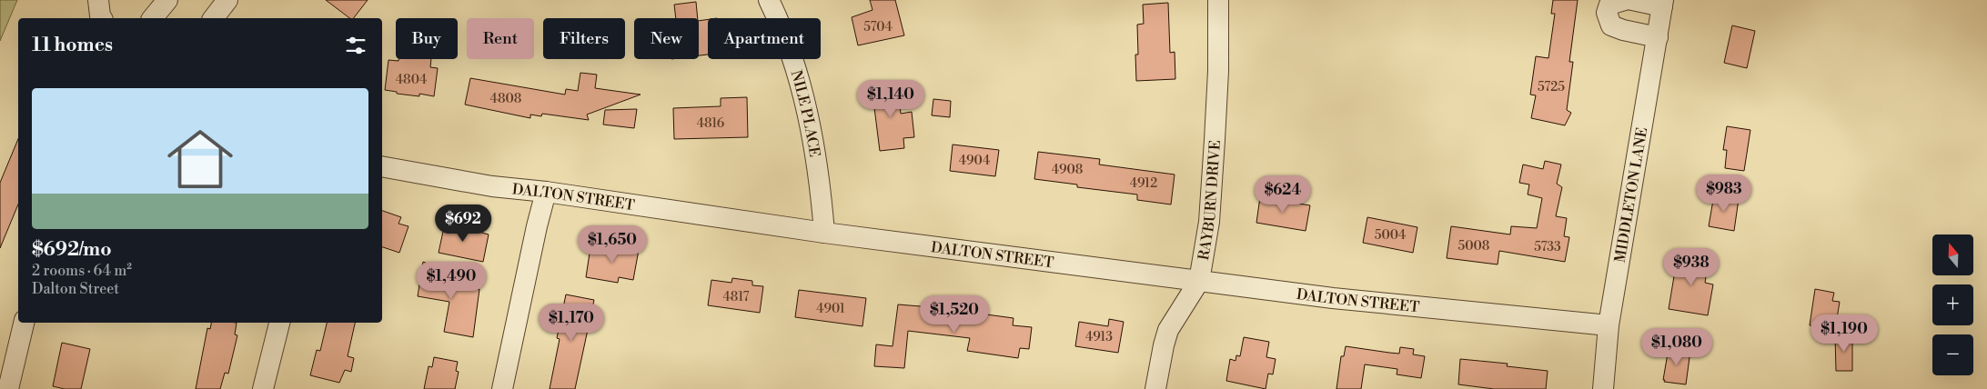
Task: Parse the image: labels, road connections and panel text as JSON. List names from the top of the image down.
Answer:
{
  "streets": {
    "street": [
      "NILE PLACE",
      "MIDDLETON LANE",
      "DALTON STREET",
      "RAYBURN DRIVE"
    ]
  },
  "crossings": [
    ["NILE PLACE", "DALTON STREET"],
    ["MIDDLETON LANE", "DALTON STREET"],
    ["DALTON STREET", "RAYBURN DRIVE"]
  ],
  "house_numbers": [
    "5704",
    "4804",
    "5725",
    "4808",
    "4816",
    "4904",
    "4908",
    "4912",
    "5004",
    "5008",
    "5733",
    "4817",
    "4901",
    "4913"
  ],
  "north": "top",
  "page": {
    "chip": [
      "Buy",
      "Rent",
      "Filters",
      "New",
      "Apartment"
    ],
    "heading": "11 homes",
    "list": [
      {
        "name": "$692/mo",
        "note": "2 rooms · 64 m² · Dalton Street"
      }
    ],
    "price": [
      "$1,140",
      "$983",
      "$624",
      "$692",
      "$1,650",
      "$938",
      "$1,490",
      "$1,520",
      "$1,170",
      "$1,190",
      "$1,080"
    ],
    "map_buttons": ["+", "−"]
  }
}
